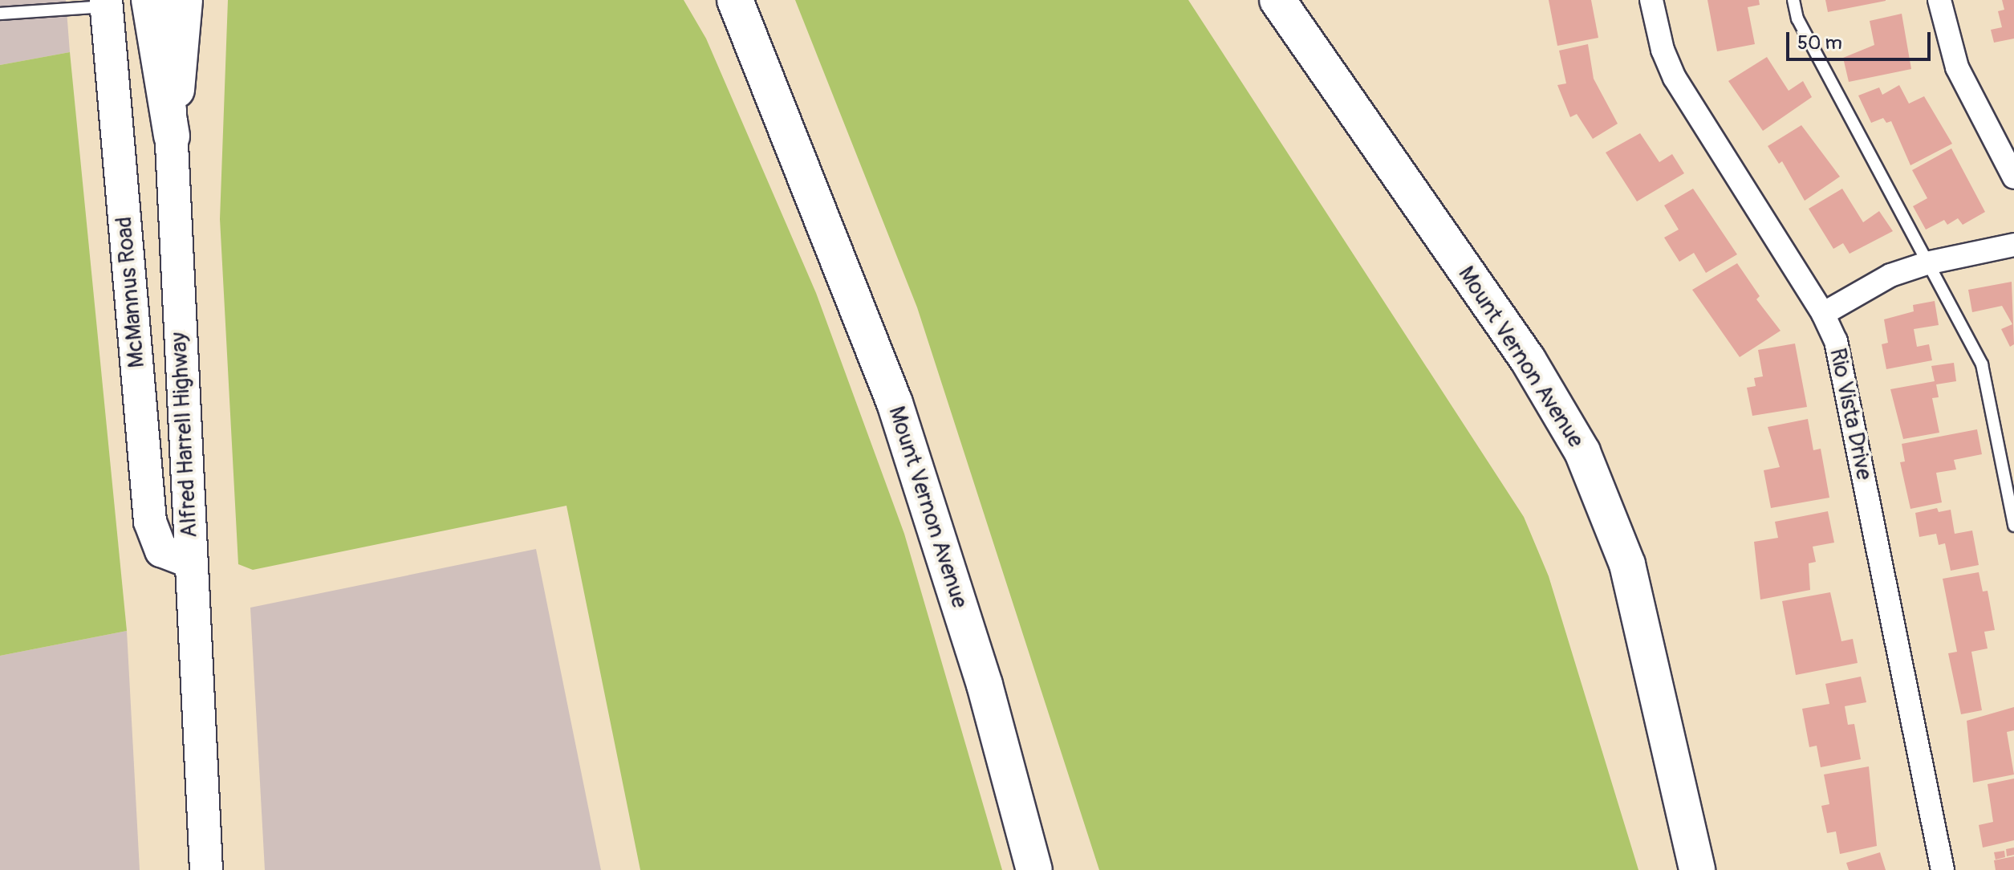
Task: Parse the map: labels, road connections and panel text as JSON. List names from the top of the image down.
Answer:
{
  "streets": {
    "highway": ["Mount Vernon Avenue"],
    "main road": ["McMannus Road", "Alfred Harrell Highway"],
    "street": ["Rio Vista Drive"]
  },
  "crossings": [
    ["McMannus Road", "Alfred Harrell Highway"]
  ],
  "scale_bar": "50 m"
}
